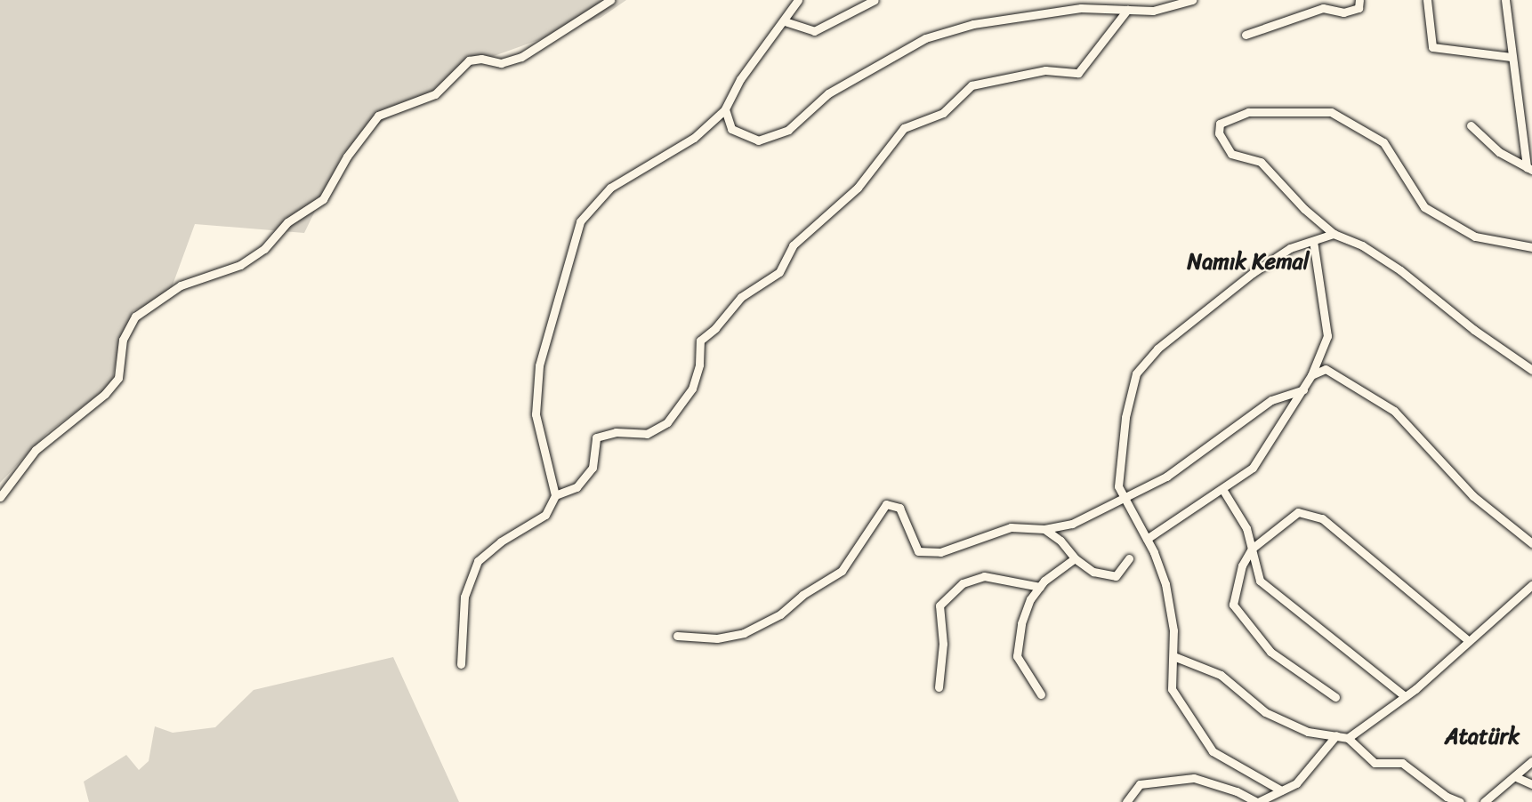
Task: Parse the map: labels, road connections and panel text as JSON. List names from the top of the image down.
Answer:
{
  "districts": ["Namık Kemal", "Atatürk"]
}
